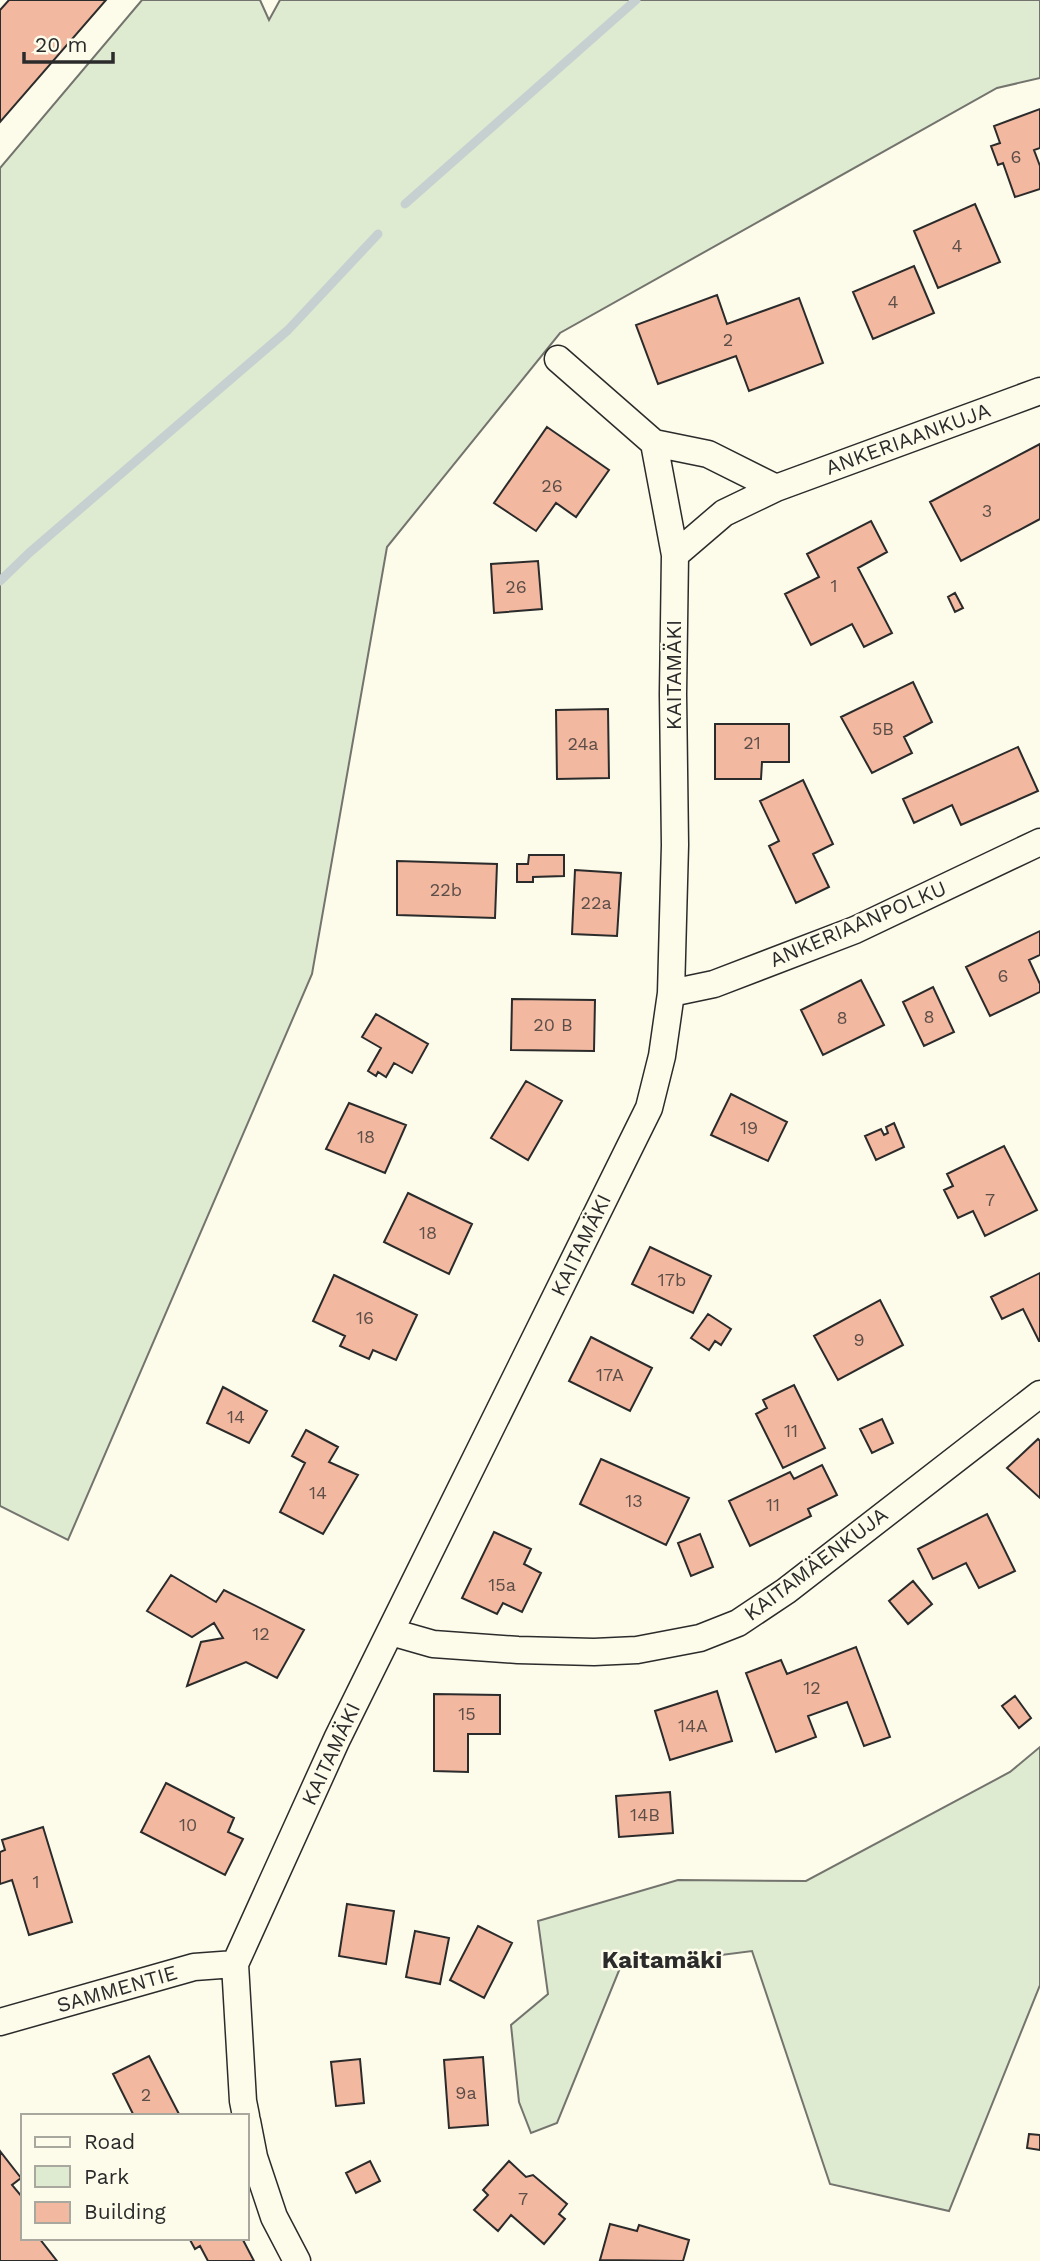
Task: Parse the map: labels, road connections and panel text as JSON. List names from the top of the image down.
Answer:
{
  "streets": {
    "street": [
      "ANKERIAANKUJA",
      "KAITAMÄKI",
      "ANKERIAANPOLKU",
      "KAITAMÄENKUJA",
      "SAMMENTIE"
    ]
  },
  "crossings": [
    ["ANKERIAANKUJA", "KAITAMÄKI"],
    ["KAITAMÄKI", "ANKERIAANPOLKU"],
    ["KAITAMÄKI", "KAITAMÄENKUJA"],
    ["KAITAMÄKI", "SAMMENTIE"]
  ],
  "districts": ["Kaitamäki"],
  "house_numbers": [
    "6",
    "4",
    "4",
    "2",
    "26",
    "3",
    "1",
    "26",
    "5B",
    "21",
    "24a",
    "22b",
    "22a",
    "6",
    "8",
    "8",
    "20 B",
    "19",
    "18",
    "7",
    "18",
    "17b",
    "16",
    "9",
    "17A",
    "14",
    "11",
    "14",
    "13",
    "11",
    "15a",
    "12",
    "12",
    "15",
    "14A",
    "14B",
    "10",
    "1",
    "9a",
    "2",
    "7"
  ],
  "legend": ["Road", "Park", "Building"],
  "scale_bar": "20 m"
}
